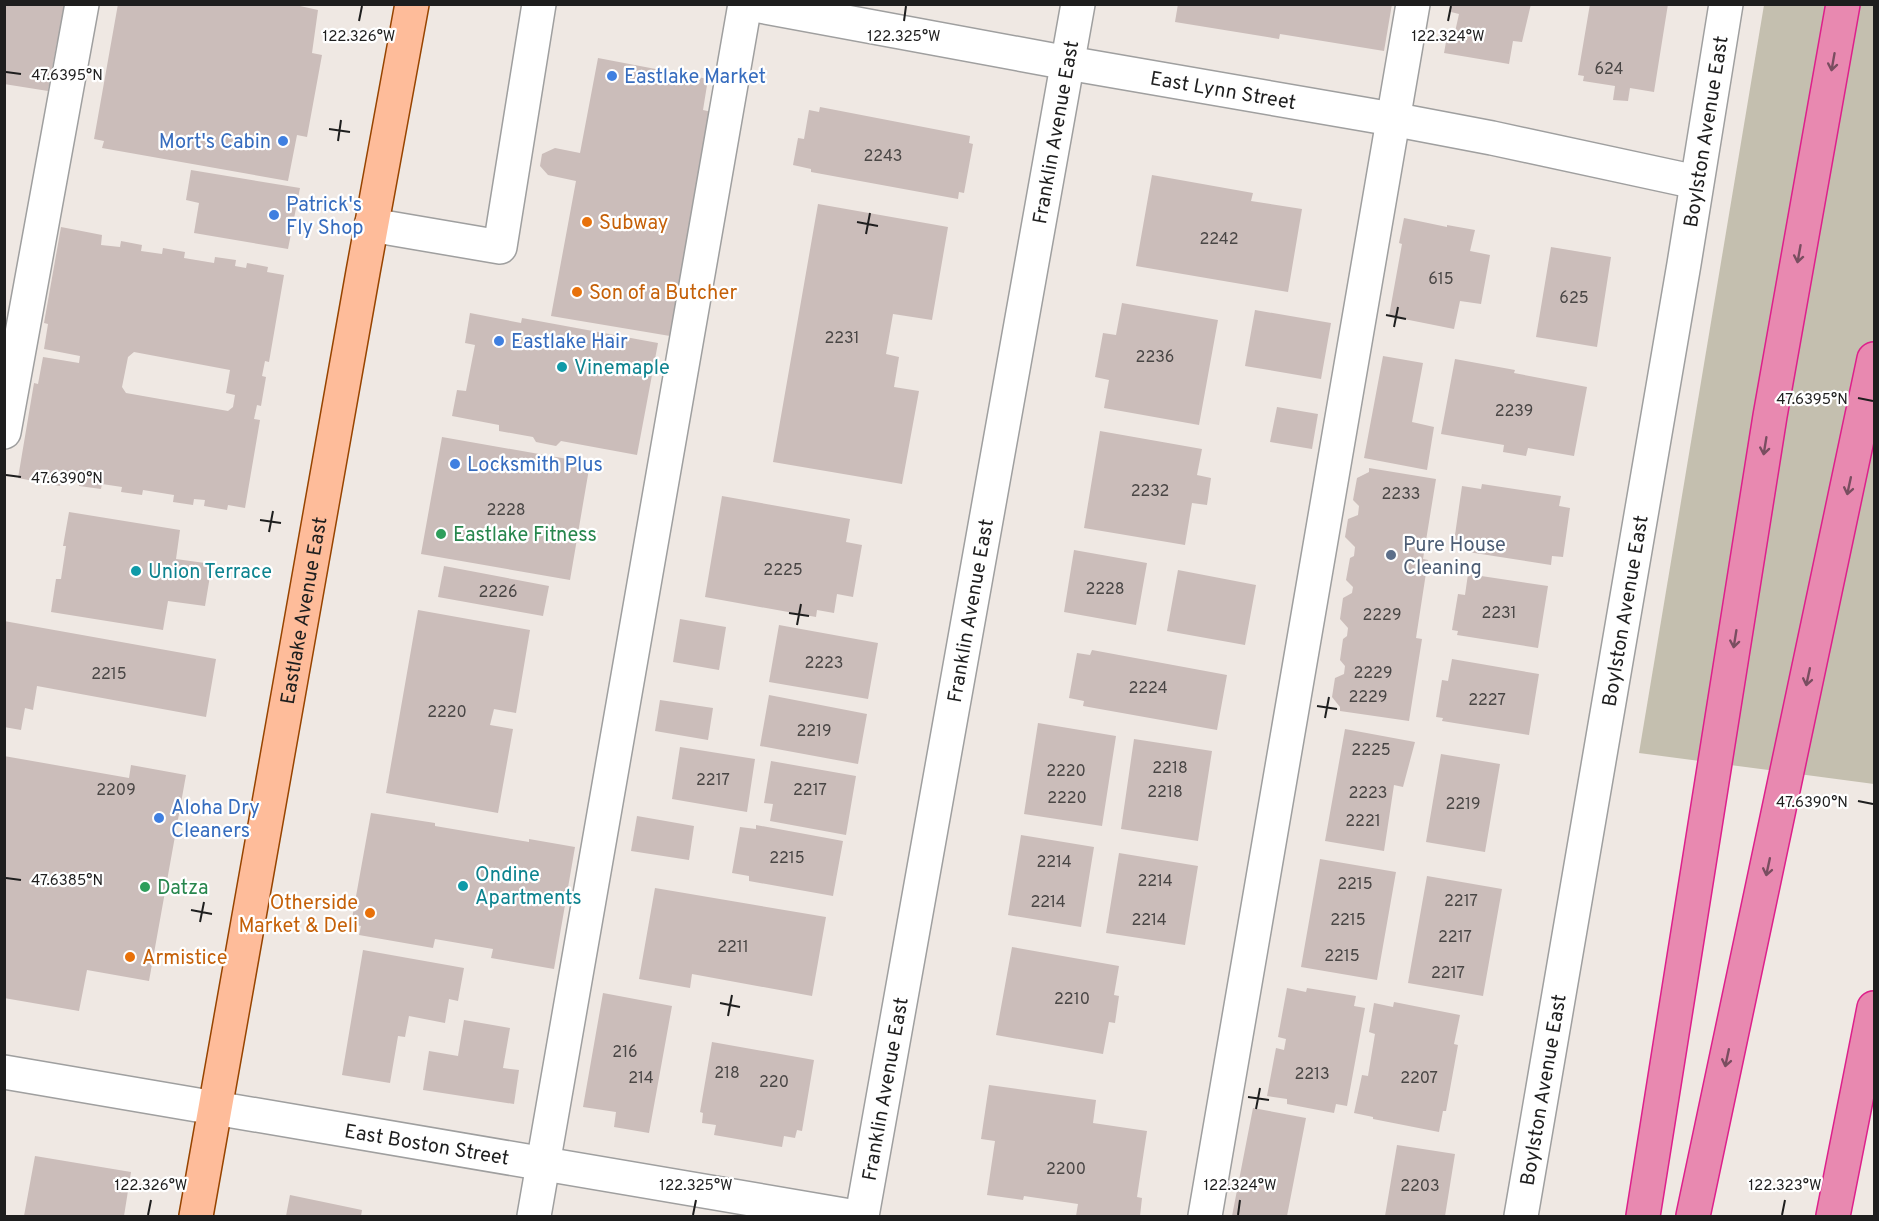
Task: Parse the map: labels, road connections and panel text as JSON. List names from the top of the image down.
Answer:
{
  "streets": {
    "main road": ["Eastlake Avenue East"],
    "street": [
      "East Lynn Street",
      "Boylston Avenue East",
      "Franklin Avenue East",
      "East Boston Street"
    ]
  },
  "crossings": [
    ["East Lynn Street", "Boylston Avenue East"],
    ["East Lynn Street", "Franklin Avenue East"],
    ["Eastlake Avenue East", "East Boston Street"]
  ],
  "places": [
    "Eastlake Market",
    "Mort's Cabin",
    "Patrick's Fly Shop",
    "Subway",
    "Son of a Butcher",
    "Eastlake Hair",
    "Vinemaple",
    "Locksmith Plus",
    "Eastlake Fitness",
    "Pure House Cleaning",
    "Union Terrace",
    "Aloha Dry Cleaners",
    "Ondine Apartments",
    "Datza",
    "Otherside Market & Deli",
    "Armistice"
  ],
  "house_numbers": [
    "624",
    "2243",
    "2242",
    "615",
    "625",
    "2231",
    "2236",
    "2239",
    "2232",
    "2233",
    "2228",
    "2225",
    "2228",
    "2226",
    "2231",
    "2229",
    "2223",
    "2229",
    "2215",
    "2224",
    "2229",
    "2227",
    "2220",
    "2219",
    "2225",
    "2218",
    "2220",
    "2217",
    "2209",
    "2217",
    "2218",
    "2223",
    "2220",
    "2219",
    "2221",
    "2215",
    "2214",
    "2214",
    "2215",
    "2217",
    "2214",
    "2214",
    "2215",
    "2217",
    "2211",
    "2215",
    "2217",
    "2210",
    "216",
    "218",
    "2213",
    "214",
    "2207",
    "220",
    "2200",
    "2203"
  ],
  "coordinates": [
    "122.326°W",
    "122.325°W",
    "122.324°W",
    "47.6395°N",
    "47.6390°N",
    "47.6385°N",
    "122.323°W"
  ]
}
